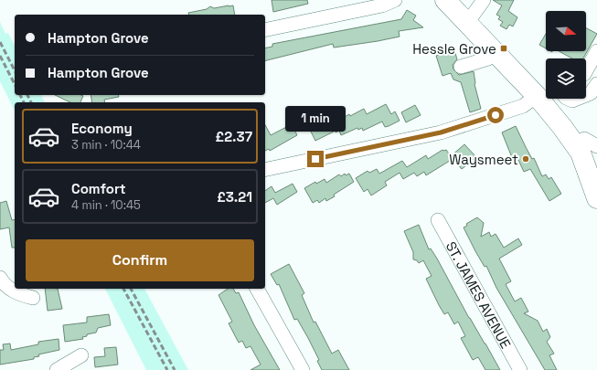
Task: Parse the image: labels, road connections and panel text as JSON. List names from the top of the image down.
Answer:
{
  "streets": {
    "street": ["ST. JAMES AVENUE"]
  },
  "places": {
    "transit": ["Hessle Grove"],
    "other": ["Waysmeet"]
  },
  "north": "right",
  "page": {
    "banner": ["Hampton Grove", "Hampton Grove"],
    "bubble": "1 min",
    "list": [
      {
        "name": "Economy",
        "note": "3 min · 10:44",
        "value": "£2.37"
      },
      {
        "name": "Comfort",
        "note": "4 min · 10:45",
        "value": "£3.21"
      }
    ],
    "buttons": "Confirm"
  }
}
